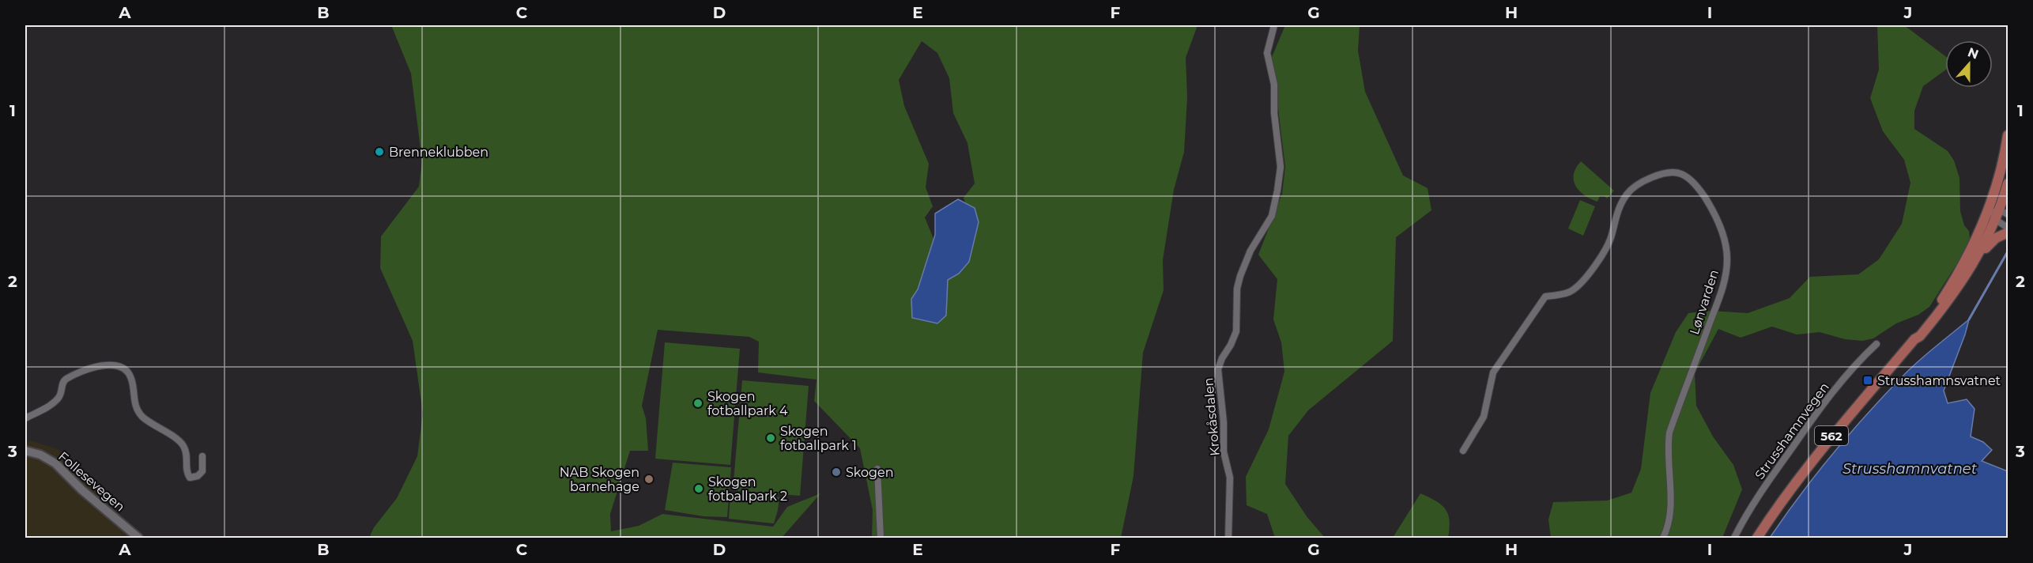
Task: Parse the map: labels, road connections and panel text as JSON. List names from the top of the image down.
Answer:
{
  "streets": {
    "main road": ["562", "Follesevegen"],
    "street": ["Lønvarden", "Krokåsdalen", "Strusshamnvegen"]
  },
  "water": ["Strusshamnvatnet"],
  "places": {
    "other": [
      "Brenneklubben",
      "Skogen fotballpark 4",
      "Skogen fotballpark 1",
      "Skogen",
      "NAB Skogen barnehage",
      "Skogen fotballpark 2"
    ],
    "transit": ["Strusshamnsvatnet"]
  },
  "north": "top",
  "grid": {
    "columns": [
      "A",
      "B",
      "C",
      "D",
      "E",
      "F",
      "G",
      "H",
      "I",
      "J"
    ],
    "rows": ["1", "2", "3"]
  }
}
